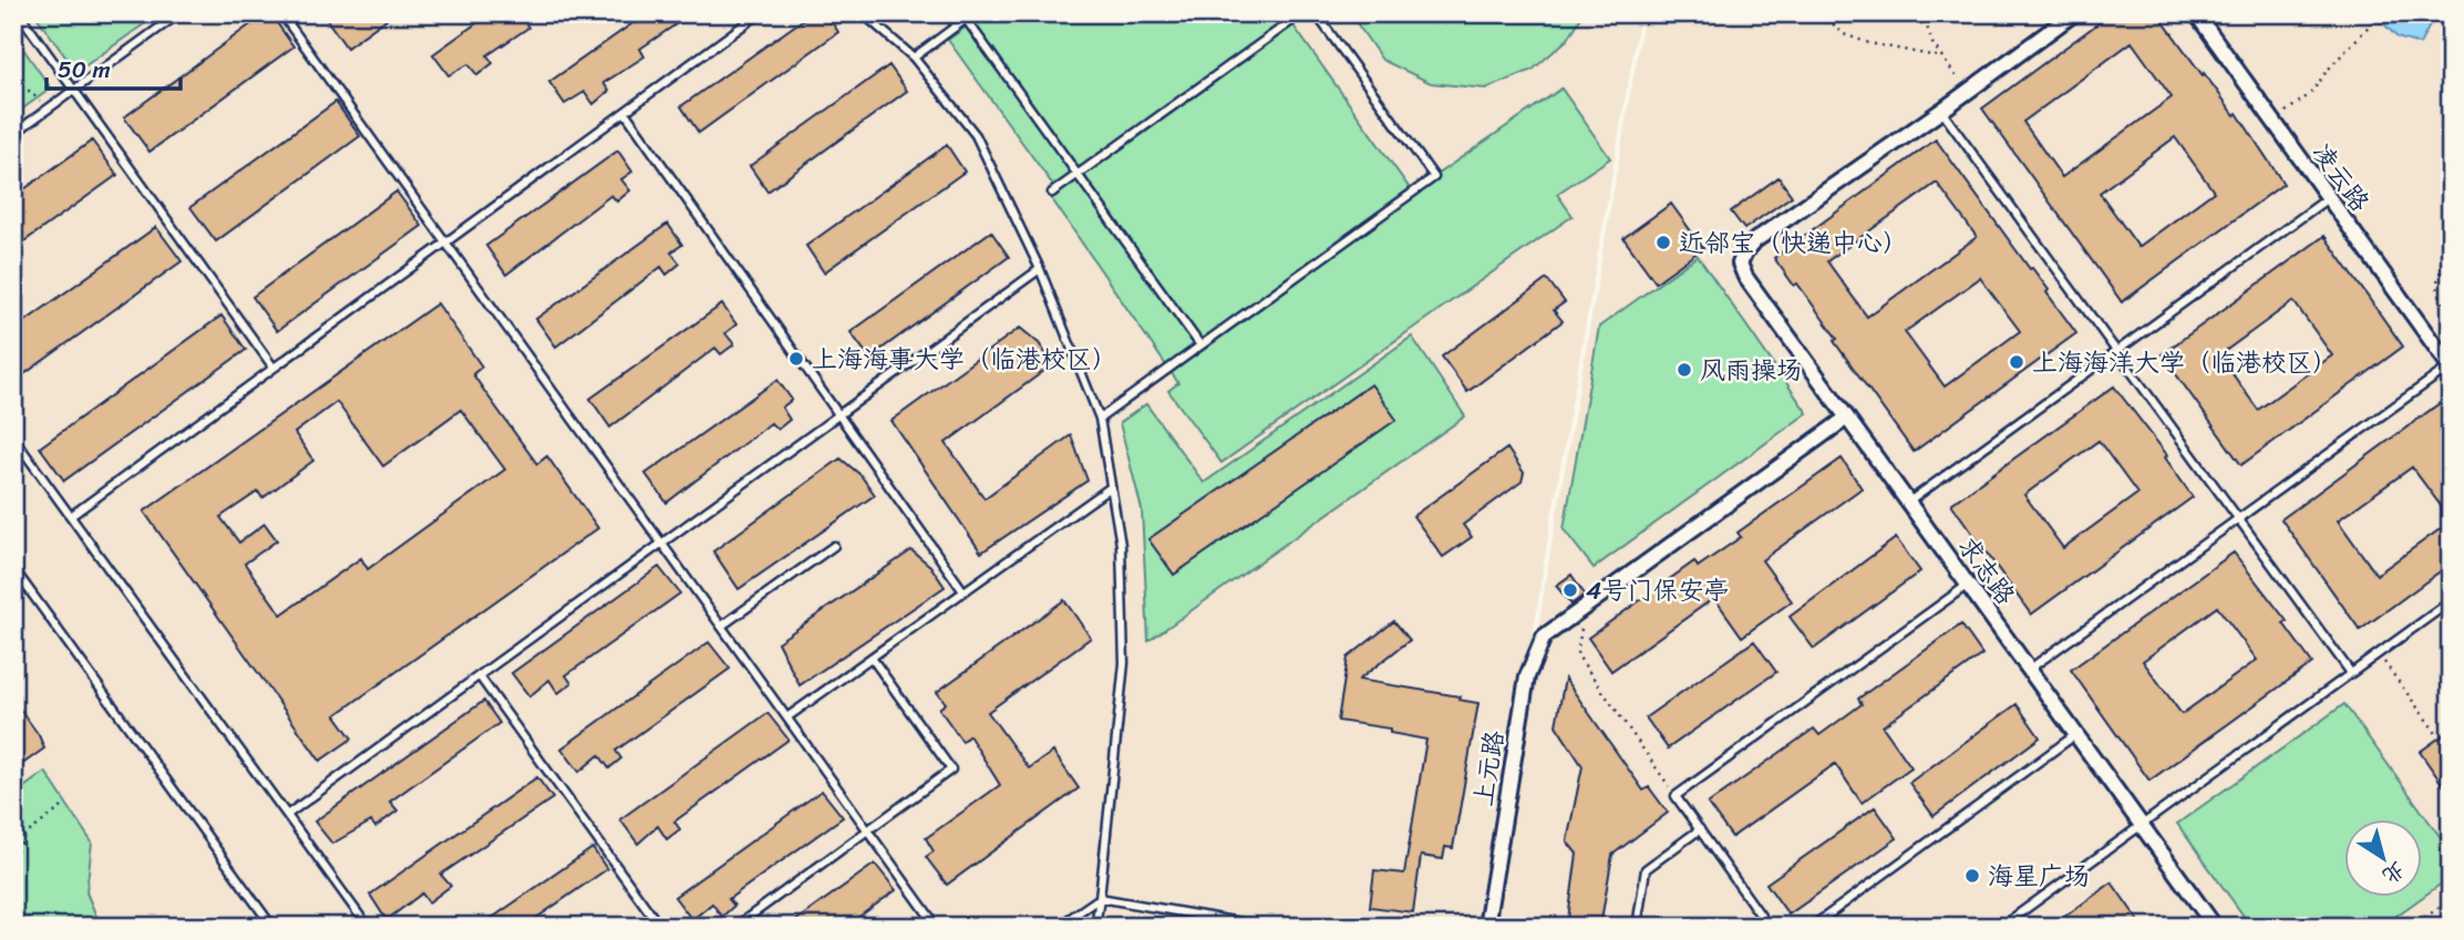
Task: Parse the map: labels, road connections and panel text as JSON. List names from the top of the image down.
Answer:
{
  "streets": {
    "street": ["凌云路", "求志路", "上元路"]
  },
  "crossings": [
    ["求志路", "上元路"]
  ],
  "places": [
    "近邻宝（快递中心）",
    "上海海事大学（临港校区）",
    "上海海洋大学（临港校区）",
    "风雨操场",
    "4号门保安亭",
    "海星广场"
  ],
  "scale_bar": "50 m",
  "north": "bottom right"
}
